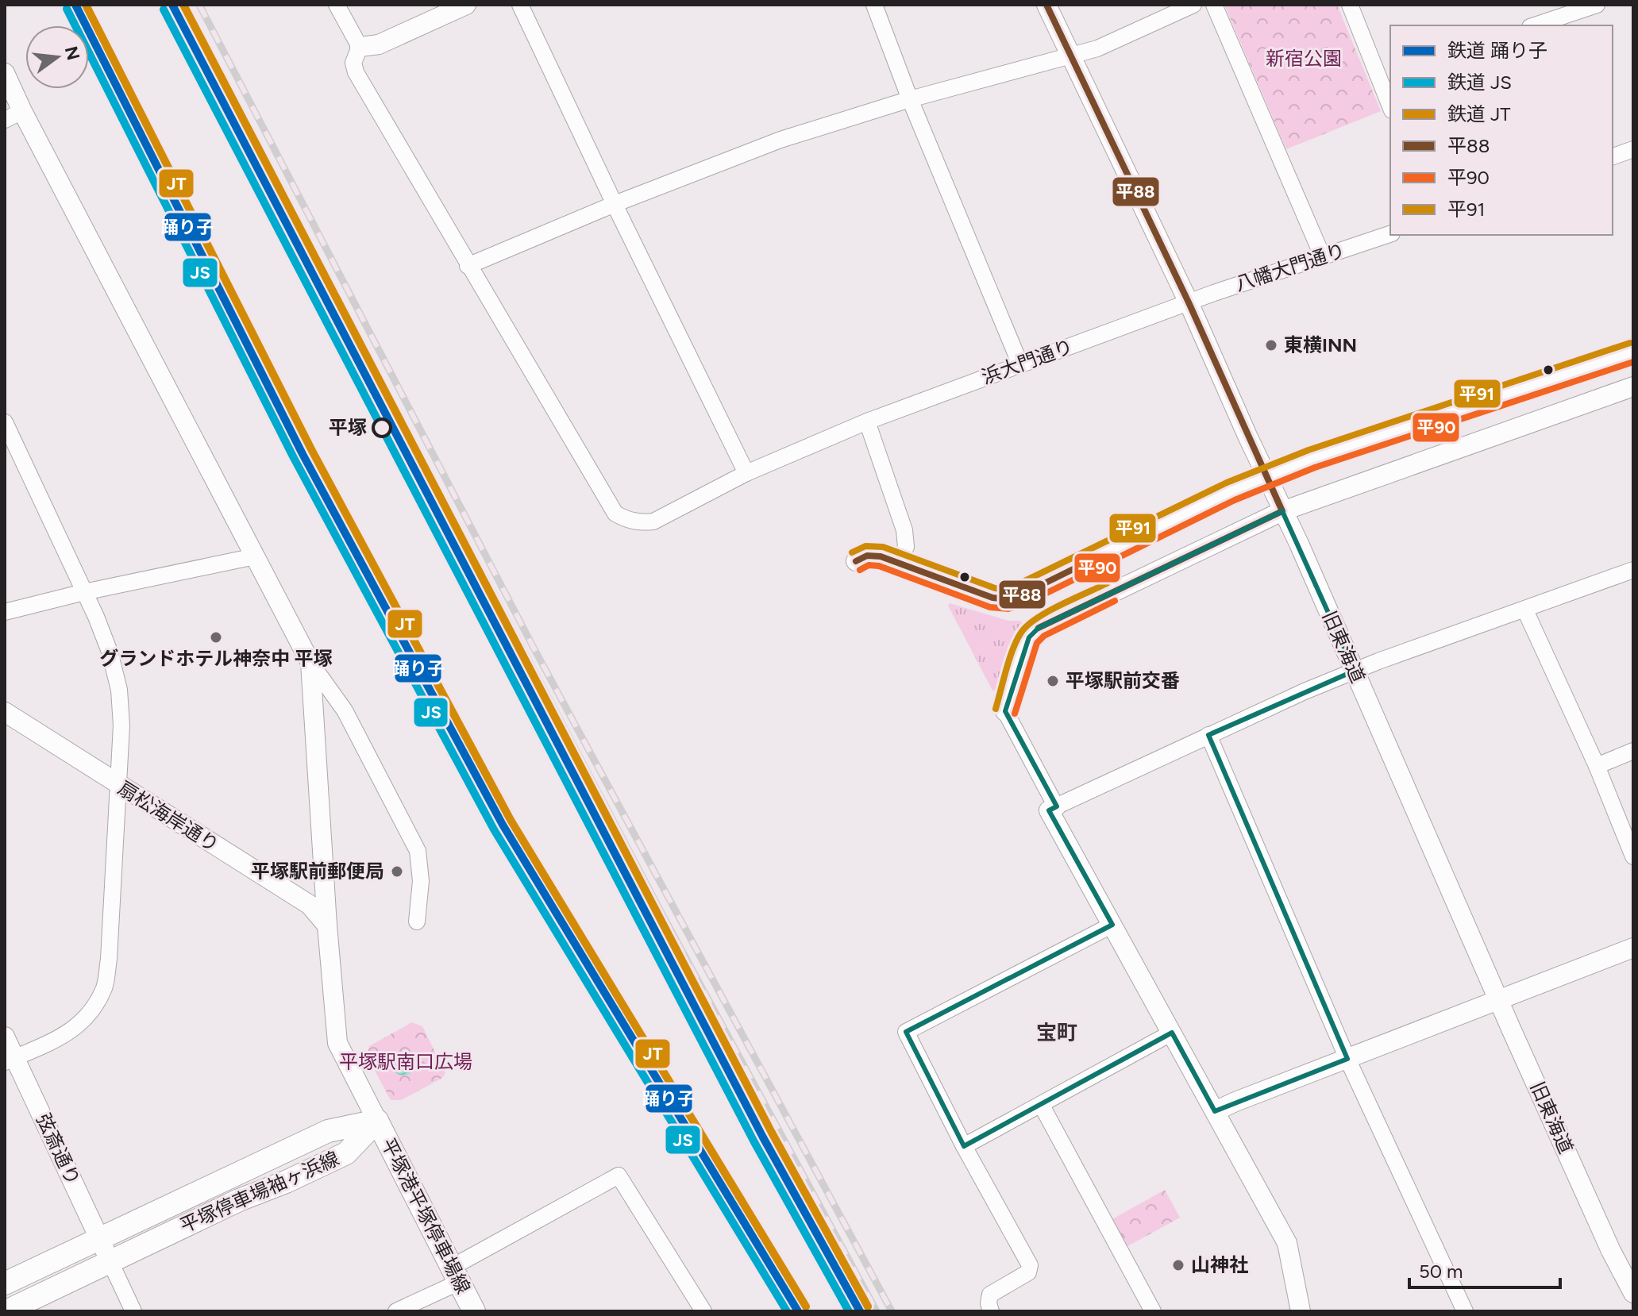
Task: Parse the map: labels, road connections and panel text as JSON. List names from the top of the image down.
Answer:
{
  "streets": {
    "main road": ["平塚停車場袖ヶ浜線", "平塚港平塚停車場線"],
    "street": [
      "八幡大門通り",
      "浜大門通り",
      "旧東海道",
      "扇松海岸通り",
      "弦斎通り"
    ]
  },
  "crossings": [
    ["八幡大門通り", "浜大門通り"],
    ["八幡大門通り", "旧東海道"],
    ["浜大門通り", "旧東海道"],
    ["弦斎通り", "平塚停車場袖ヶ浜線"],
    ["平塚停車場袖ヶ浜線", "平塚港平塚停車場線"]
  ],
  "districts": ["宝町"],
  "parks": ["新宿公園", "平塚駅南口広場"],
  "places": [
    "東横INN",
    "平塚",
    "グランドホテル神奈中 平塚",
    "平塚駅前交番",
    "平塚駅前郵便局",
    "山神社"
  ],
  "lines": [
    "rail line 踊り子",
    "rail line JT",
    "transit line 平88",
    "rail line JS",
    "transit line 平91",
    "transit line 平90"
  ],
  "legend": [
    "鉄道 踊り子",
    "鉄道 JS",
    "鉄道 JT",
    "平88",
    "平90",
    "平91"
  ],
  "scale_bar": "50 m",
  "north": "right"
}
